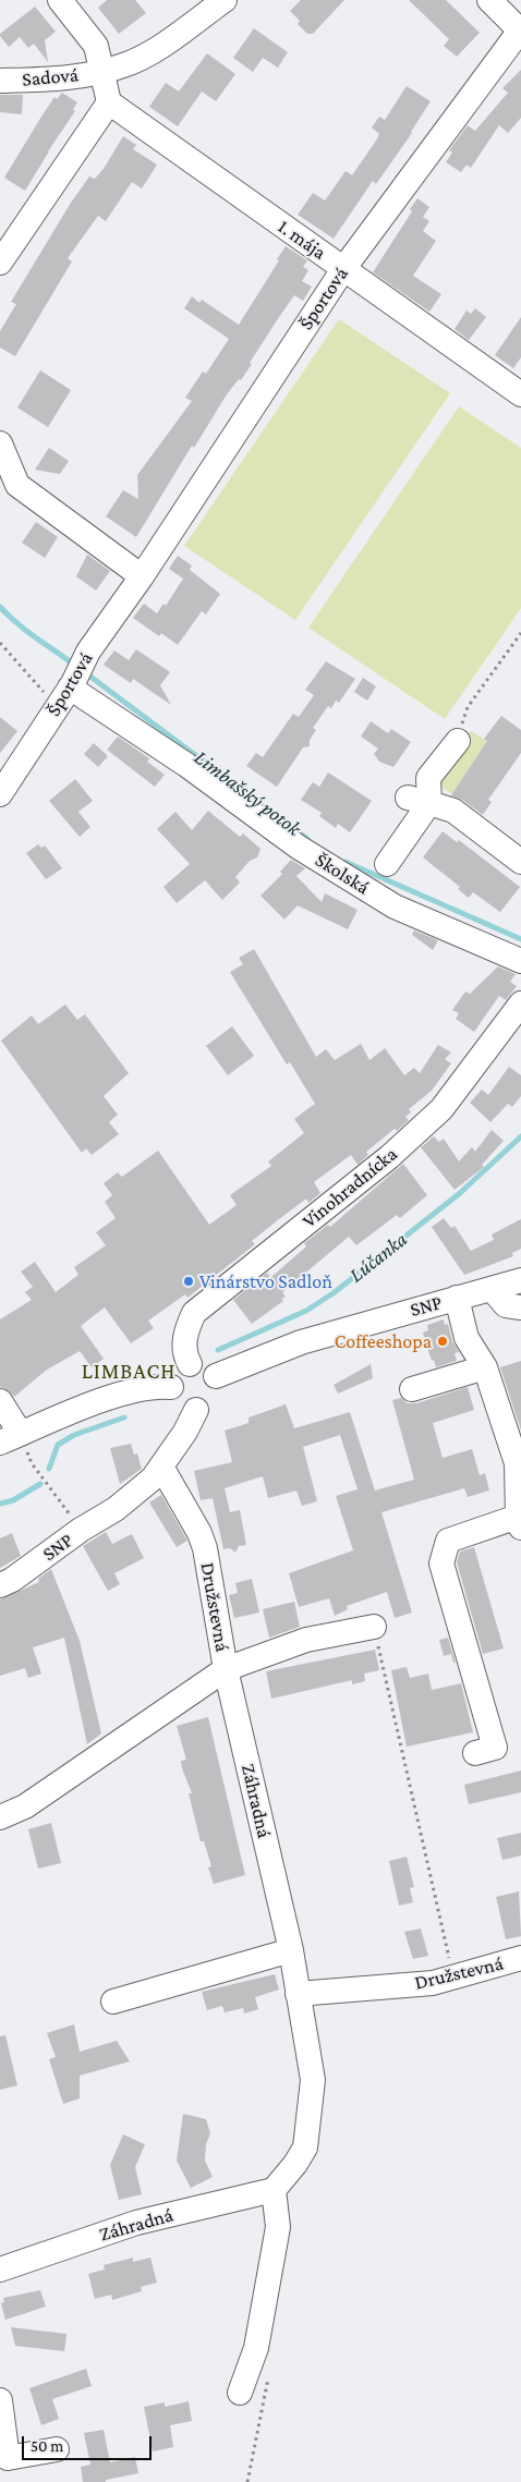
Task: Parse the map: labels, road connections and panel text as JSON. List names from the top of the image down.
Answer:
{
  "streets": {
    "street": [
      "Sadová",
      "1. mája",
      "Športová",
      "Školská",
      "Vinohradnícka",
      "SNP",
      "Družstevná",
      "Záhradná"
    ]
  },
  "crossings": [
    ["1. mája", "Športová"],
    ["Športová", "Školská"],
    ["Vinohradnícka", "SNP"],
    ["SNP", "Družstevná"],
    ["Družstevná", "Záhradná"]
  ],
  "districts": ["LIMBACH"],
  "water": ["Limbašský potok", "Lúčanka"],
  "places": ["Vinárstvo Sadloň", "Coffeeshopa"],
  "scale_bar": "50 m"
}
